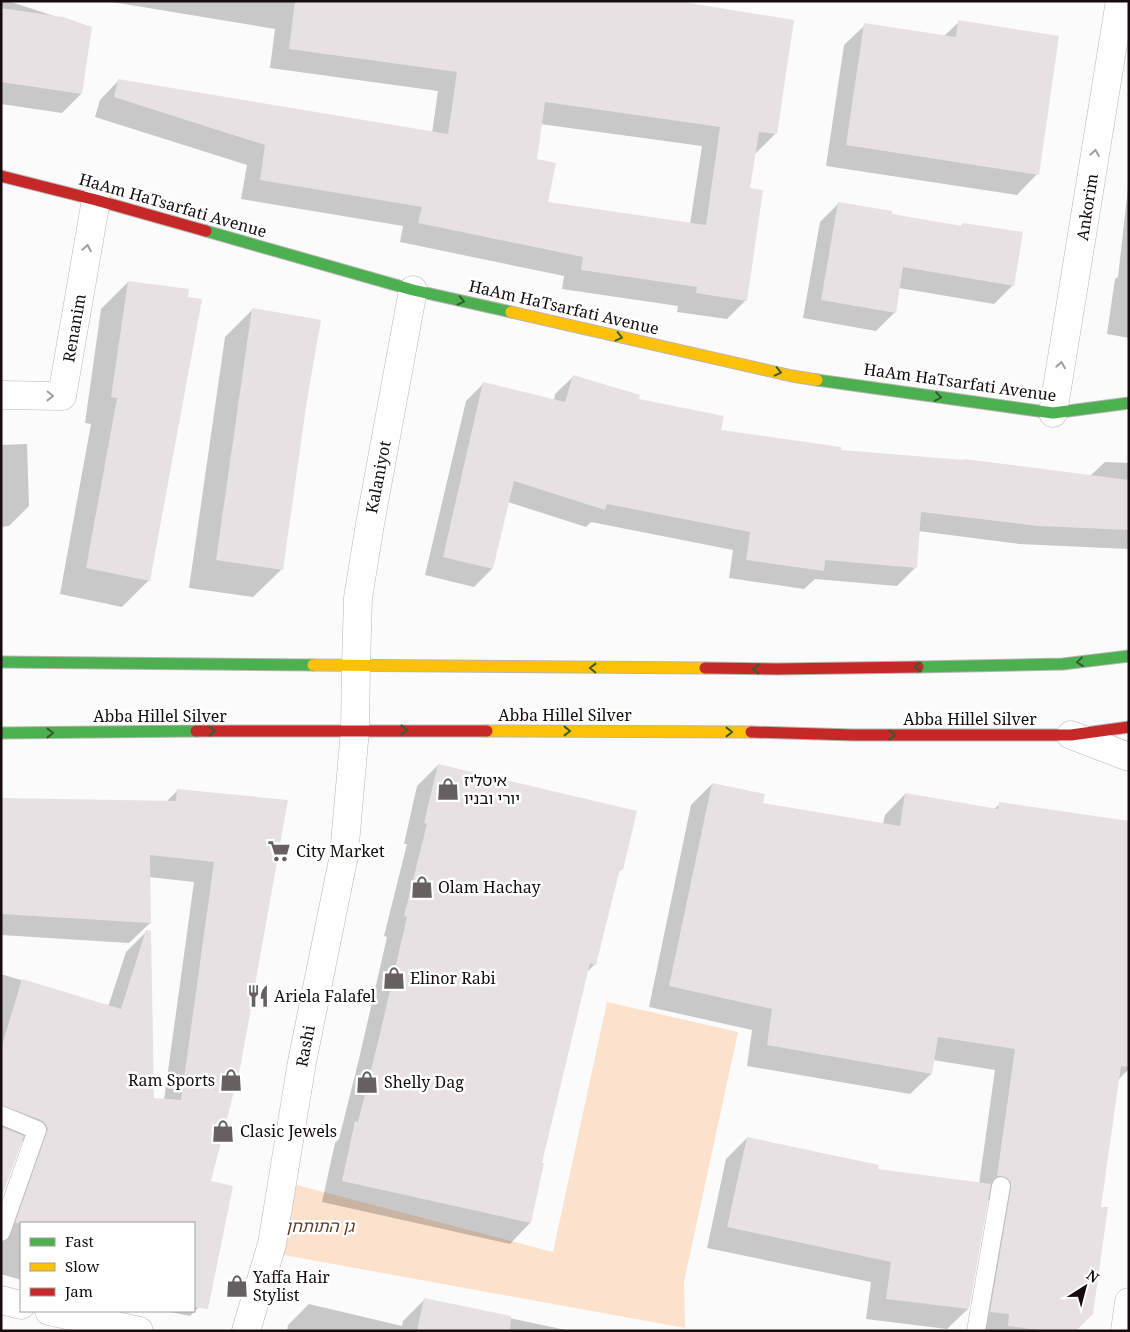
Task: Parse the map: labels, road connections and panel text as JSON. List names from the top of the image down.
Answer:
{
  "streets": {
    "main road": ["HaAm HaTsarfati Avenue", "Abba Hillel Silver"],
    "street": [
      "Ankorim",
      "Renanim",
      "Kalaniyot",
      "Rashi"
    ]
  },
  "crossings": [
    ["HaAm HaTsarfati Avenue", "Ankorim"],
    ["HaAm HaTsarfati Avenue", "Renanim"],
    ["HaAm HaTsarfati Avenue", "Kalaniyot"],
    ["Kalaniyot", "Abba Hillel Silver"],
    ["Kalaniyot", "Rashi"],
    ["Abba Hillel Silver", "Rashi"]
  ],
  "one_way": ["HaAm HaTsarfati Avenue", "Ankorim", "Renanim"],
  "parks": ["גן התותחן"],
  "places": {
    "shop": [
      "איטליז יורי ובניו",
      "Olam Hachay",
      "Elinor Rabi",
      "Ram Sports",
      "Shelly Dag",
      "Clasic Jewels",
      "Yaffa Hair Stylist"
    ],
    "supermarket": ["City Market"],
    "restaurant": ["Ariela Falafel"]
  },
  "legend": ["Fast", "Slow", "Jam"],
  "north": "top right"
}
